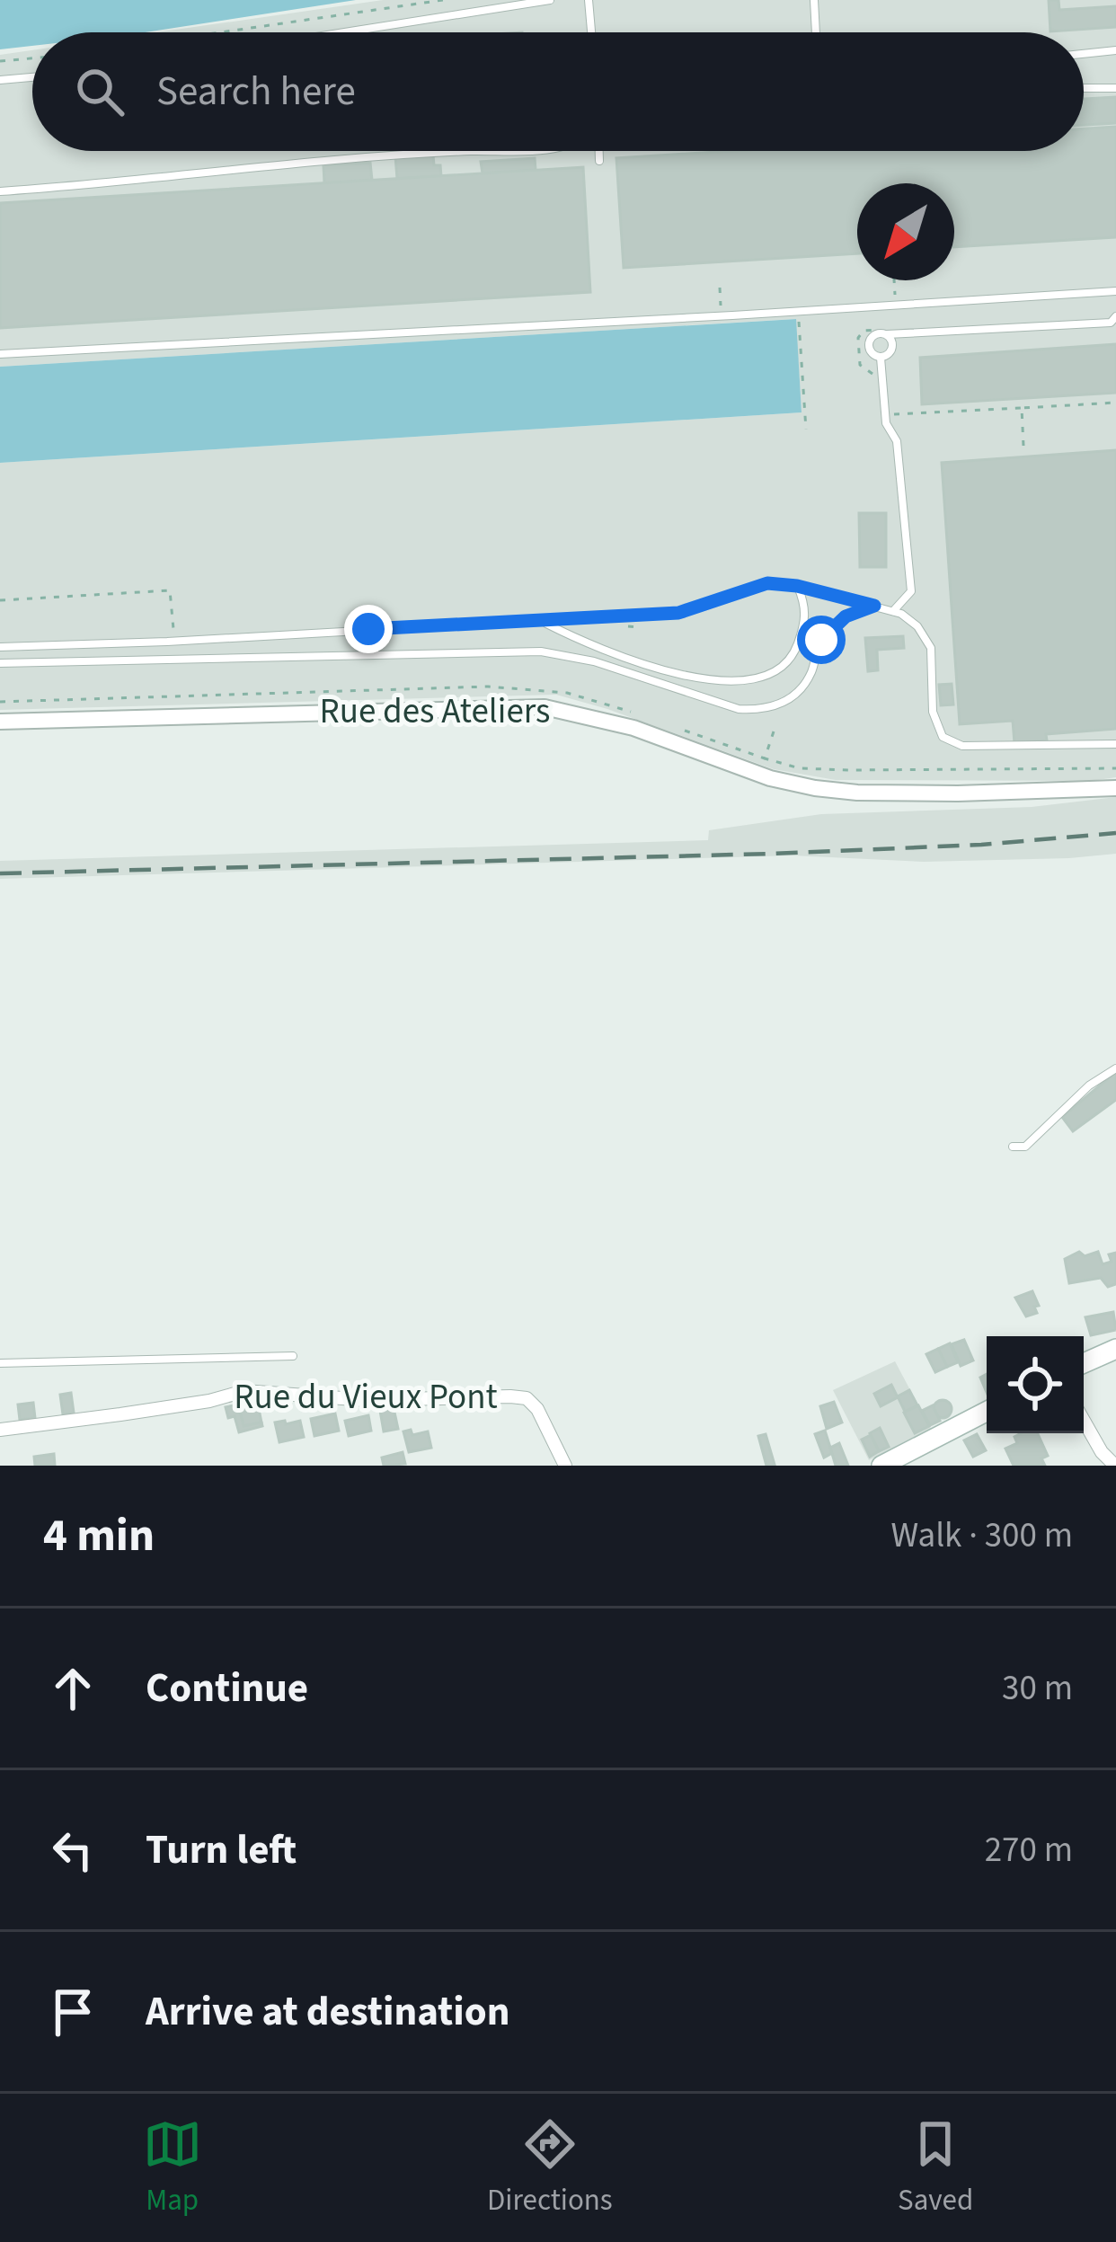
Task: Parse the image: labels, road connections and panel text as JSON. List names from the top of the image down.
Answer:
{
  "streets": {
    "street": ["Rue des Ateliers", "Rue du Vieux Pont"]
  },
  "north": "bottom left",
  "page": {
    "search": "Search here",
    "heading": ["4 min", "Walk · 300 m"],
    "list": [
      ["Continue", "30 m"],
      ["Turn left", "270 m"],
      "Arrive at destination"
    ],
    "nav": ["Map", "Directions", "Saved"]
  }
}
